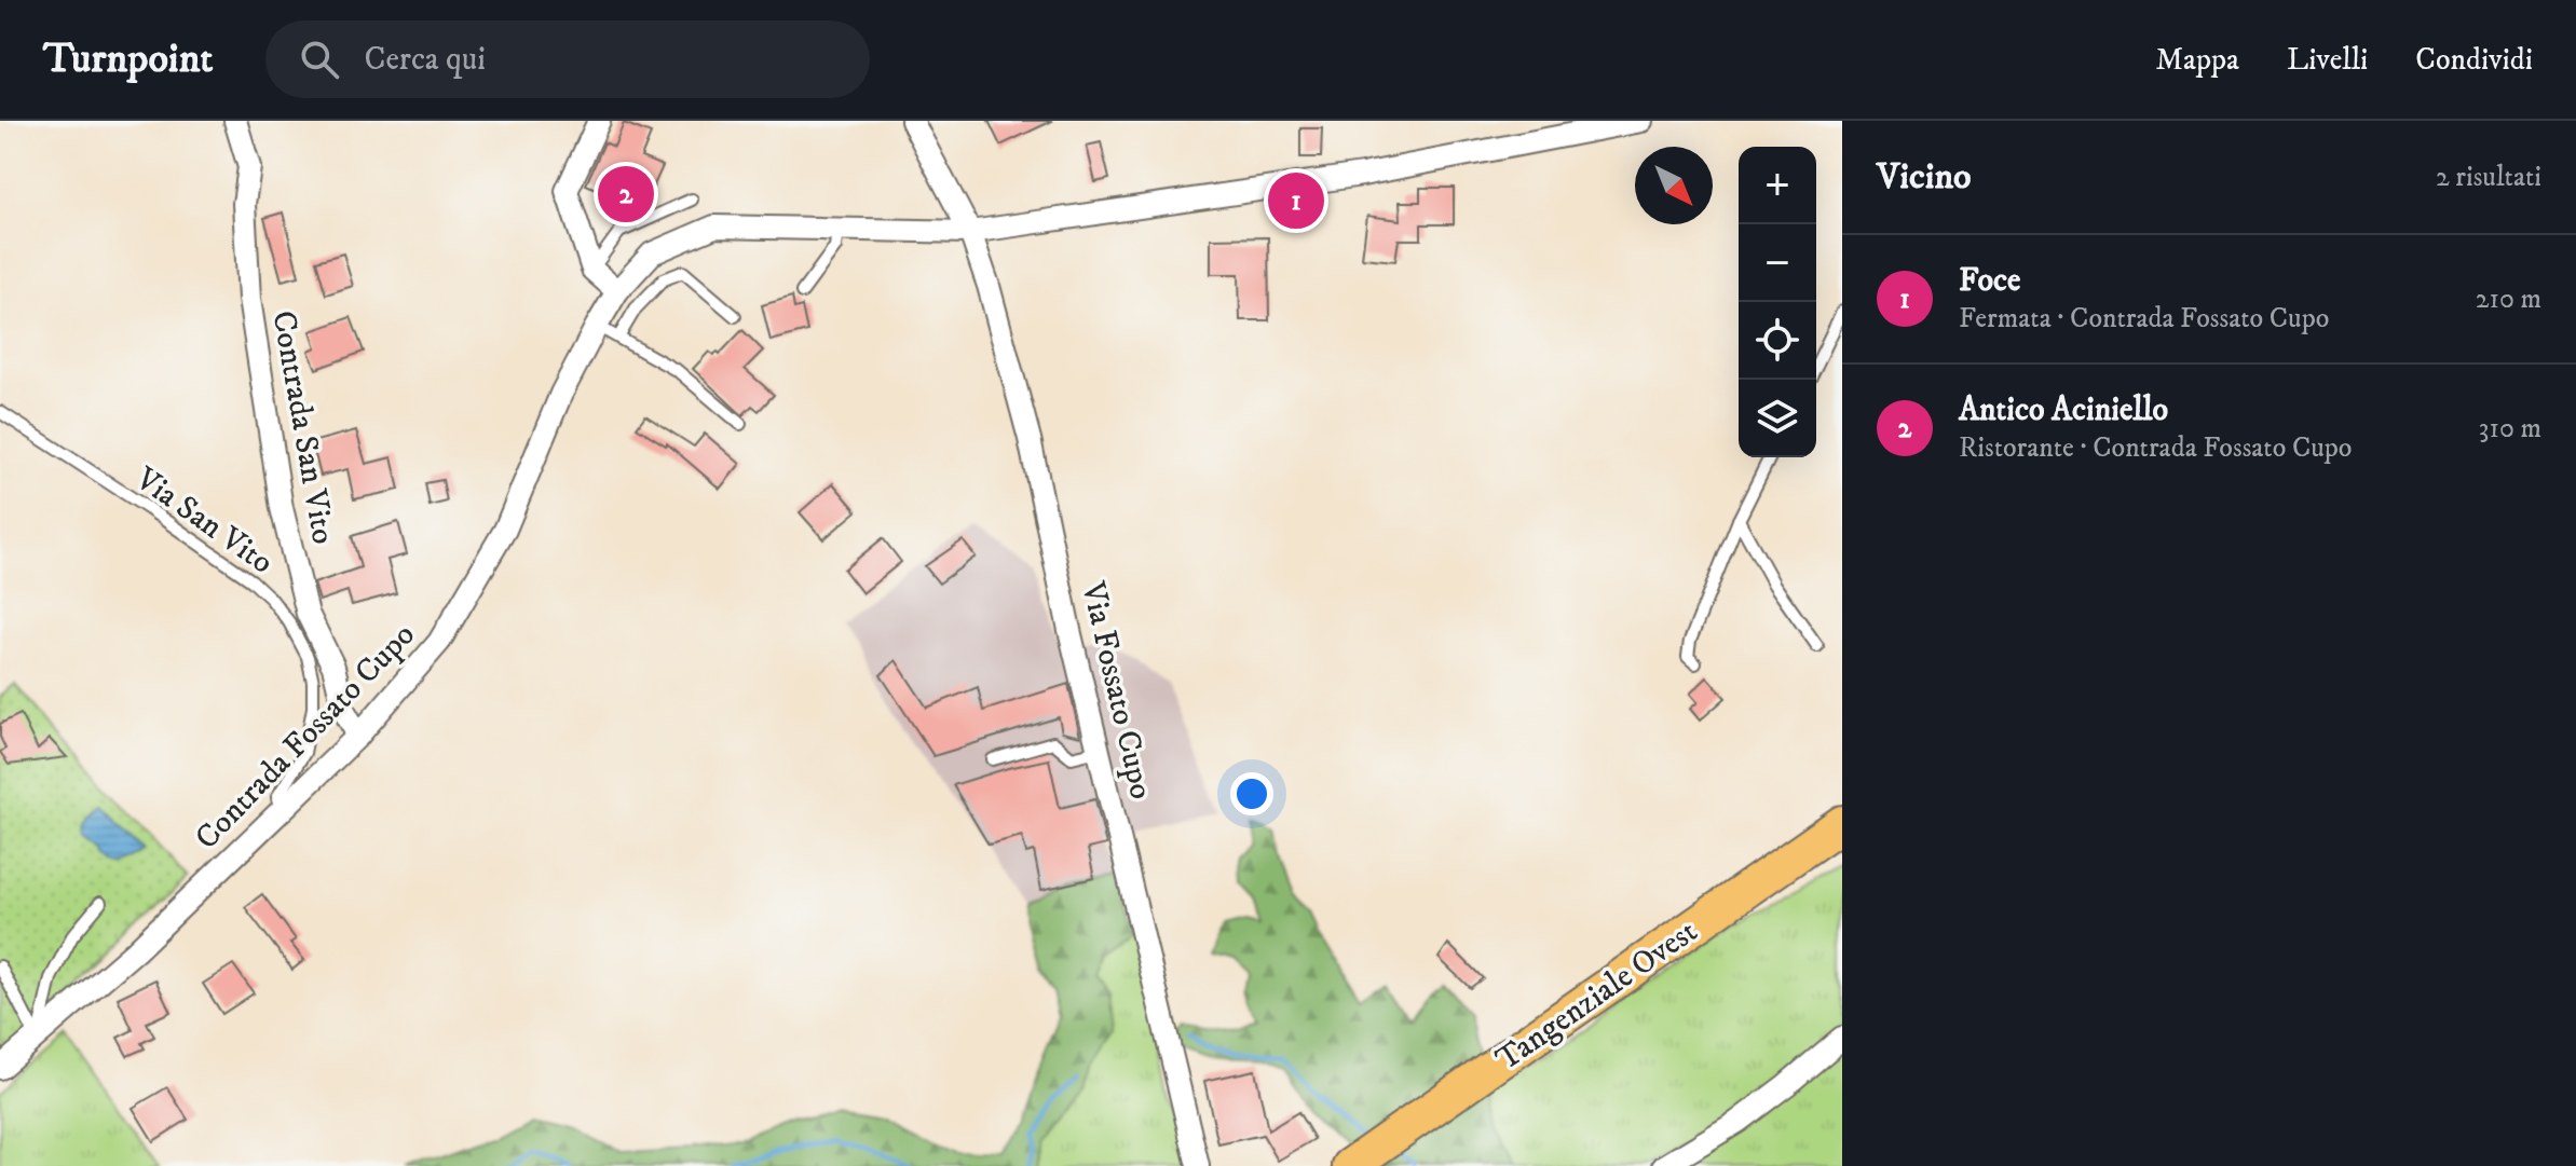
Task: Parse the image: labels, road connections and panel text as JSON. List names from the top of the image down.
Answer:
{
  "streets": {
    "main road": ["Tangenziale Ovest"],
    "street": ["Contrada San Vito", "Via Fossato Cupo", "Contrada Fossato Cupo"],
    "lane": ["Via San Vito"]
  },
  "crossings": [
    ["Contrada San Vito", "Contrada Fossato Cupo"],
    ["Via San Vito", "Contrada Fossato Cupo"],
    ["Via Fossato Cupo", "Contrada Fossato Cupo"]
  ],
  "north": "bottom right",
  "page": {
    "header": "Turnpoint",
    "search": "Cerca qui",
    "nav": ["Mappa", "Livelli", "Condividi"],
    "heading": ["Vicino", "2 risultati"],
    "map_buttons": ["+", "−"],
    "pins": ["2", "1"],
    "list": [
      {
        "mark": "1",
        "name": "Foce",
        "note": "Fermata · Contrada Fossato Cupo",
        "value": "210 m"
      },
      {
        "mark": "2",
        "name": "Antico Aciniello",
        "note": "Ristorante · Contrada Fossato Cupo",
        "value": "310 m"
      }
    ]
  }
}
